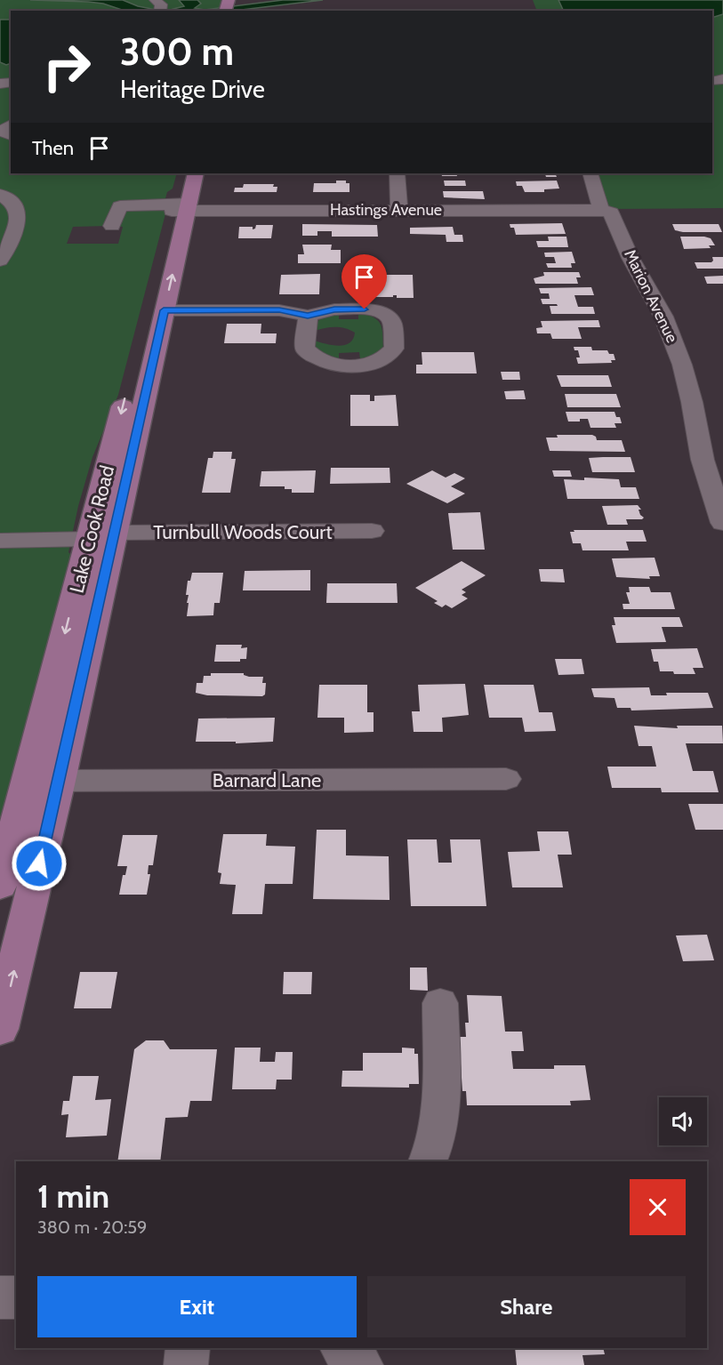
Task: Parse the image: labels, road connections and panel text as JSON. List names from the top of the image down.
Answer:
{
  "streets": {
    "main road": ["Lake Cook Road"],
    "street": [
      "Hastings Avenue",
      "Marion Avenue",
      "Turnbull Woods Court",
      "Barnard Lane"
    ]
  },
  "crossings": [
    ["Hastings Avenue", "Marion Avenue"],
    ["Hastings Avenue", "Lake Cook Road"],
    ["Lake Cook Road", "Turnbull Woods Court"],
    ["Lake Cook Road", "Barnard Lane"]
  ],
  "page": {
    "turn": ["300 m", "Heritage Drive"],
    "then": "Then",
    "heading": ["1 min", "380 m · 20:59"],
    "buttons": ["Exit", "Share"]
  }
}
